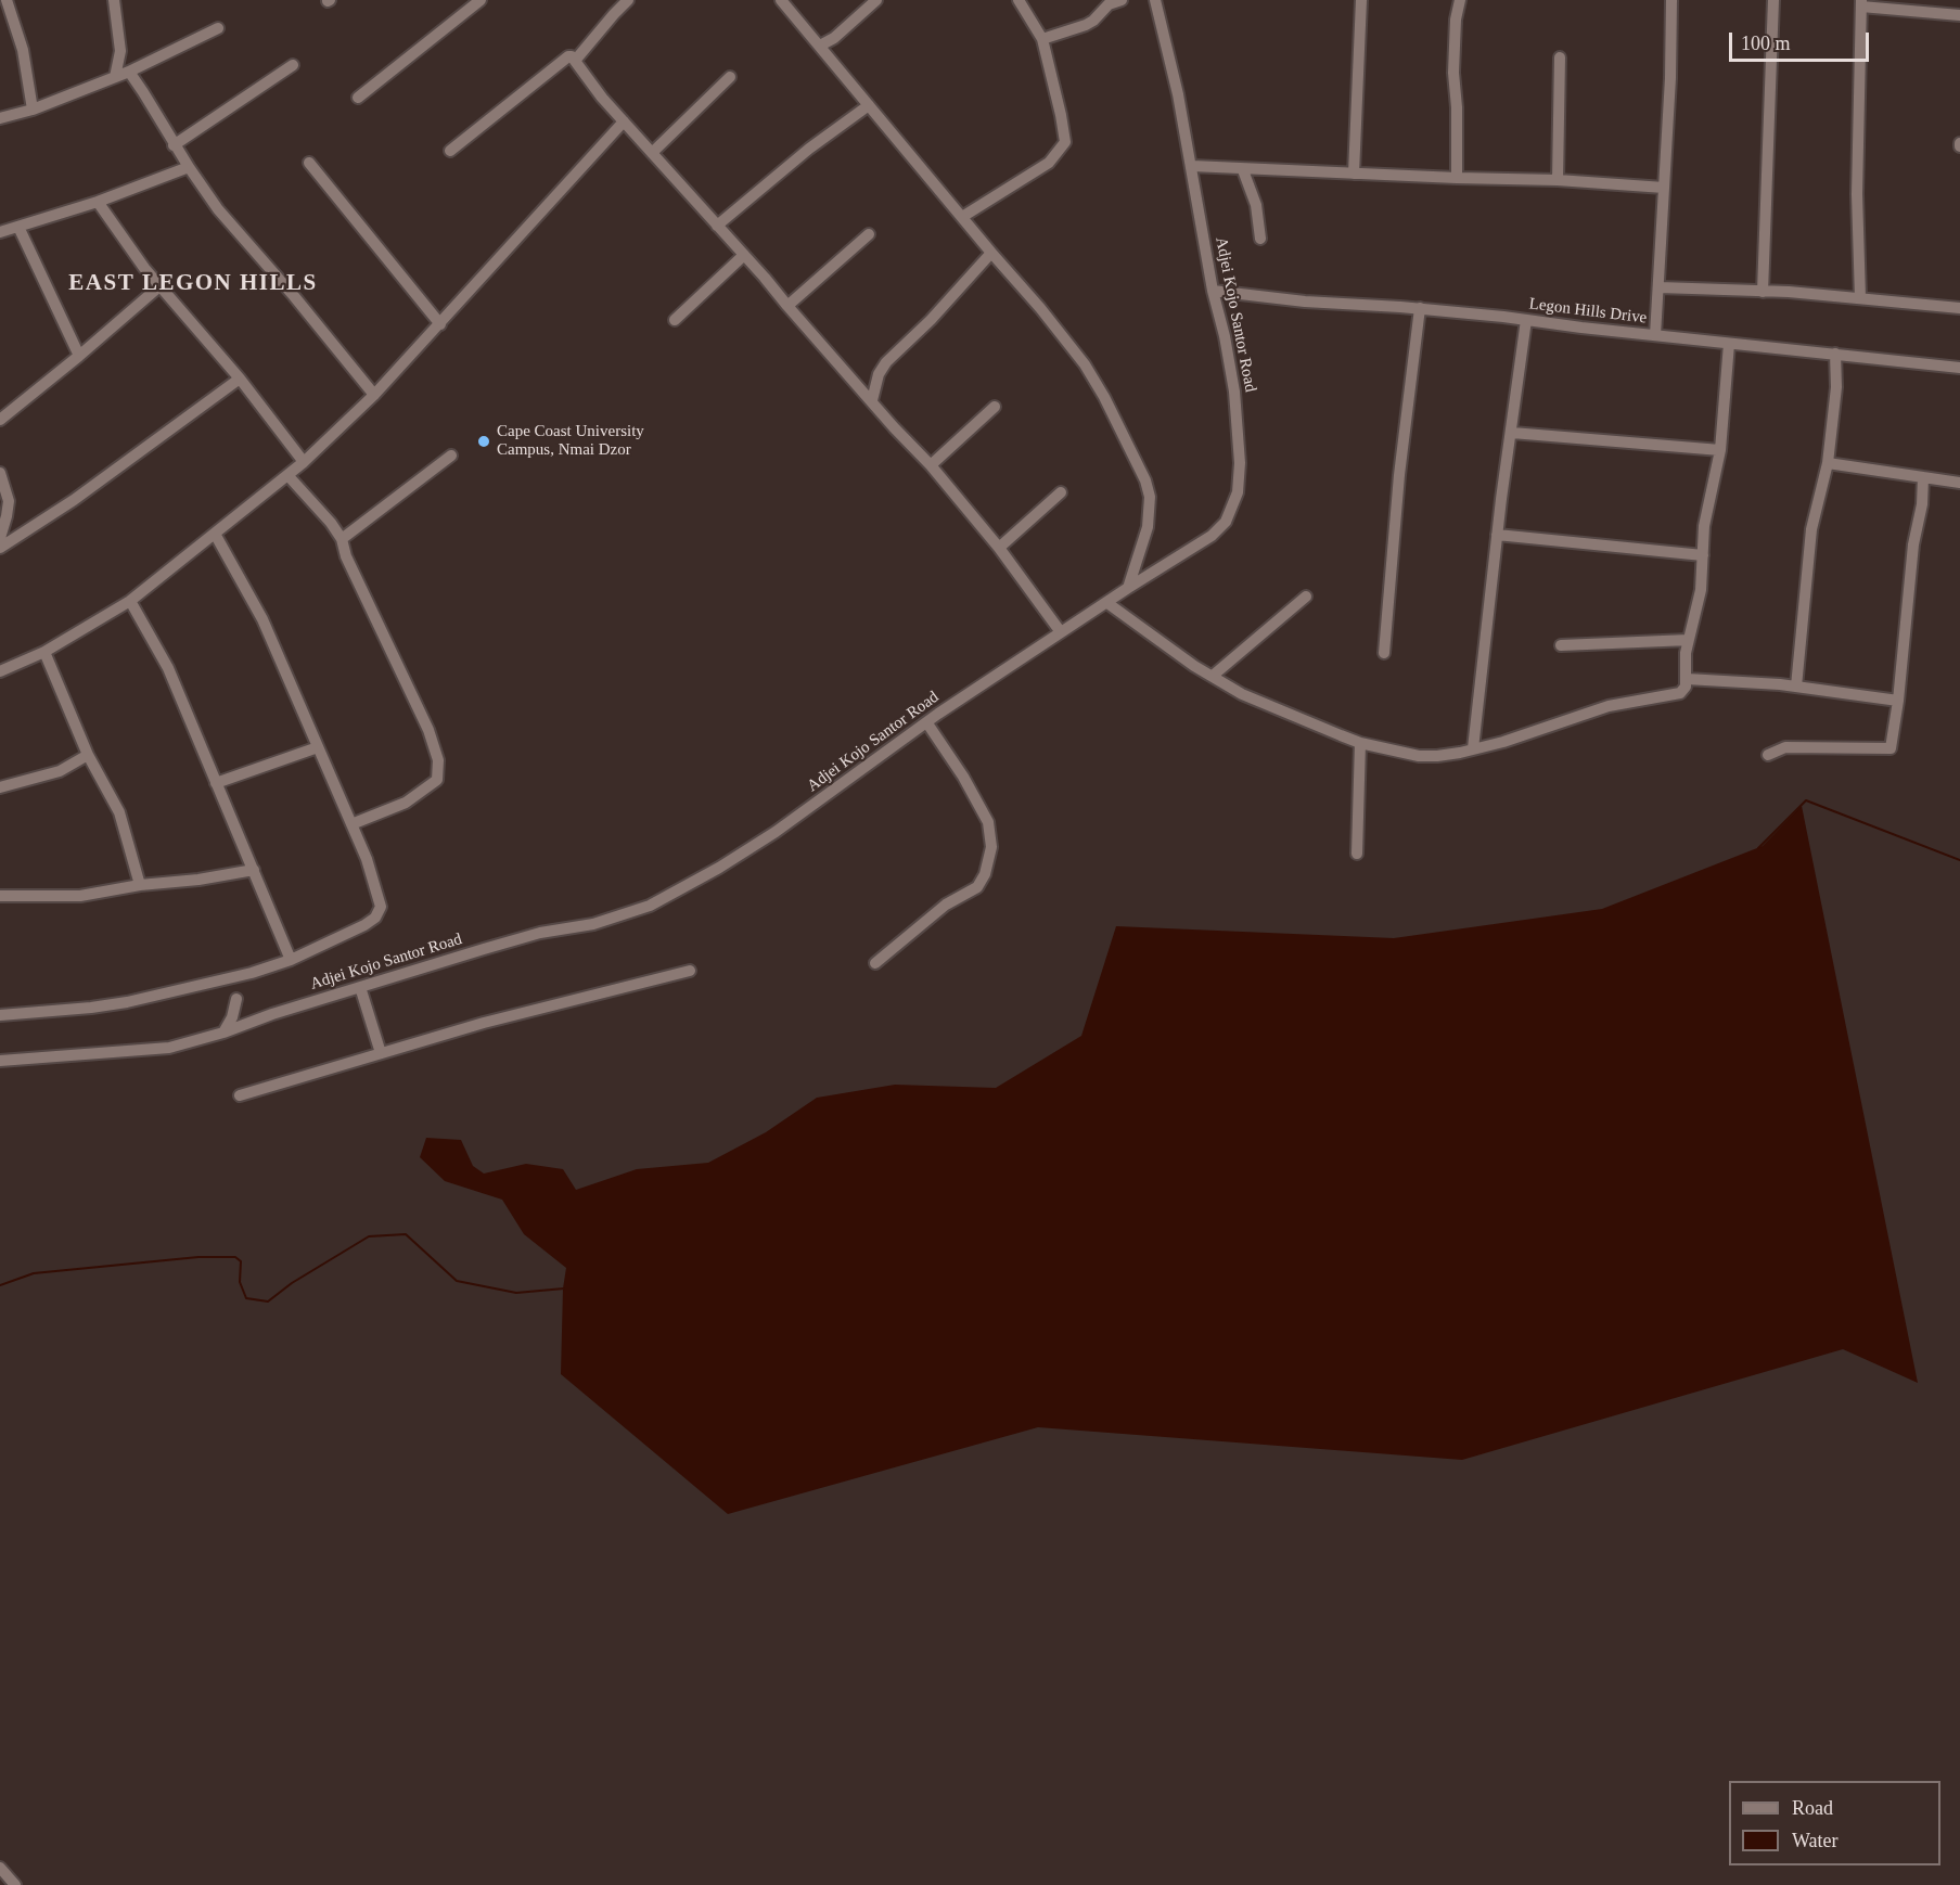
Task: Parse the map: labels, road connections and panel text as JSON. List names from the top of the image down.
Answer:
{
  "streets": {
    "street": ["Legon Hills Drive", "Adjei Kojo Santor Road"]
  },
  "crossings": [
    ["Legon Hills Drive", "Adjei Kojo Santor Road"]
  ],
  "districts": ["EAST LEGON HILLS"],
  "places": ["Cape Coast University Campus, Nmai Dzor"],
  "legend": ["Road", "Water"],
  "scale_bar": "100 m"
}
